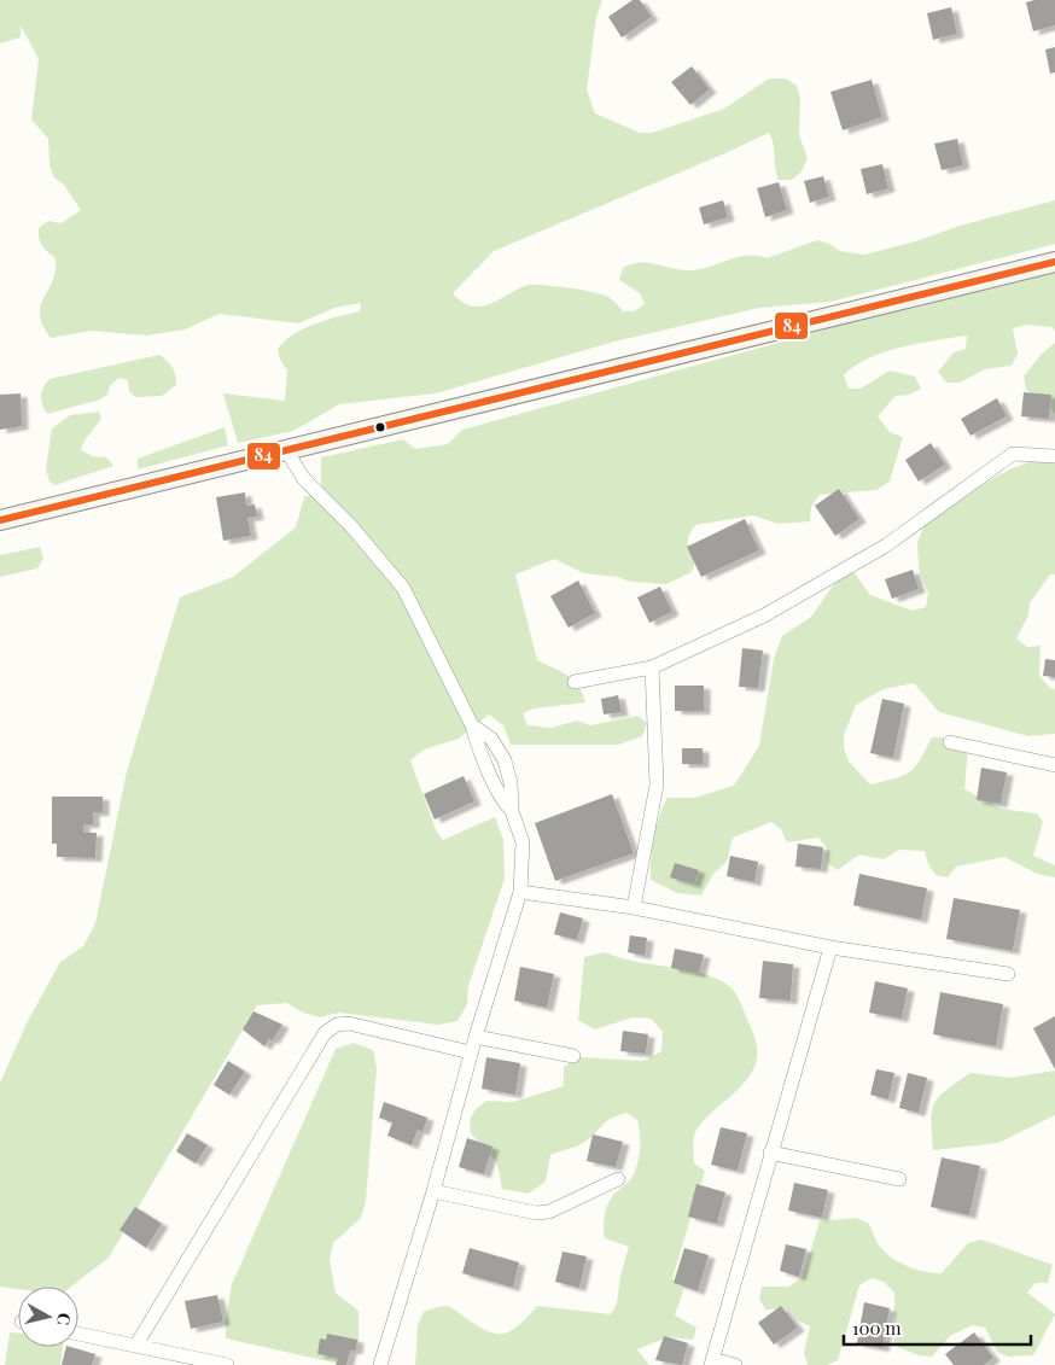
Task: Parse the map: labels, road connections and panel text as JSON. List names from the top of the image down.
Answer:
{
  "lines": ["transit line 84"],
  "scale_bar": "100 m",
  "north": "right"
}
